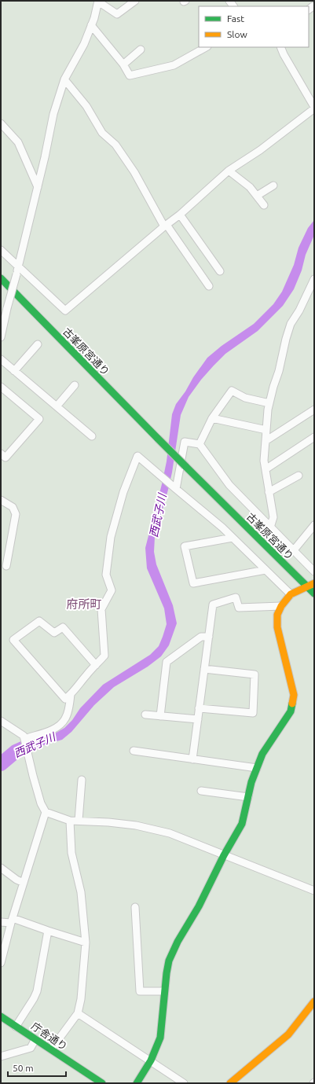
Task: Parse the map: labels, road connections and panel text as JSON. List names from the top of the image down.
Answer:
{
  "streets": {
    "main road": ["古峯原宮通り", "庁舎通り"]
  },
  "districts": ["府所町"],
  "water": ["西武子川"],
  "legend": ["Fast", "Slow"],
  "scale_bar": "50 m"
}
